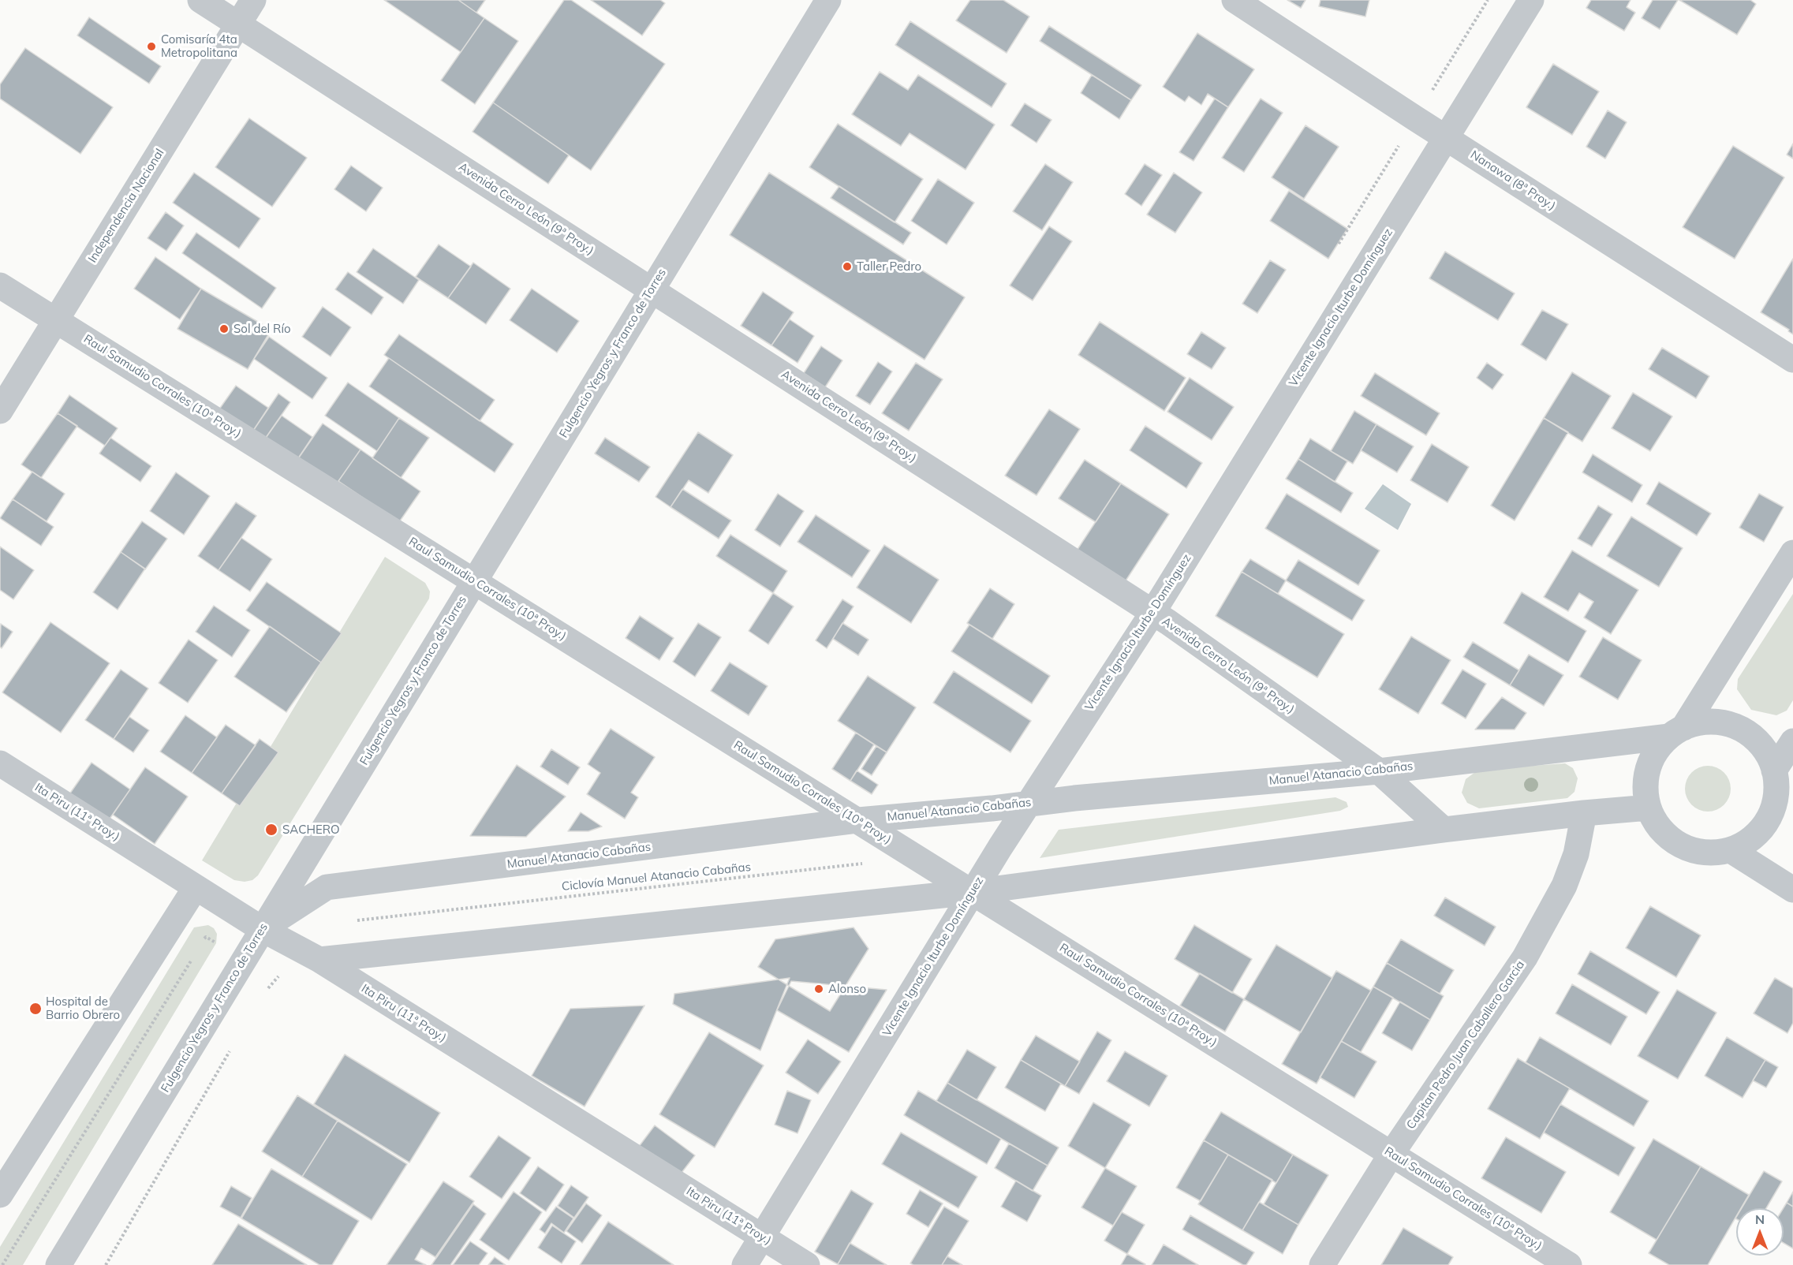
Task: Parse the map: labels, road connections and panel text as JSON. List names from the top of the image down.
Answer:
{
  "streets": {
    "street": [
      "Nanawa (8ª Proy.)",
      "Independencia Nacional",
      "Avenida Cerro León (9ª Proy.)",
      "Vicente Ignacio Iturbe Domínguez",
      "Fulgencio Yegros y Franco de Torres",
      "Raul Samudio Corrales (10ª Proy.)",
      "Manuel Atanacio Cabañas",
      "Ita Piru (11ª Proy.)",
      "Capitan Pedro Juan Caballero Garcia"
    ],
    "path": ["Ciclovía Manuel Atanacio Cabañas"]
  },
  "crossings": [
    ["Nanawa (8ª Proy.)", "Vicente Ignacio Iturbe Domínguez"],
    ["Independencia Nacional", "Avenida Cerro León (9ª Proy.)"],
    ["Independencia Nacional", "Raul Samudio Corrales (10ª Proy.)"],
    ["Avenida Cerro León (9ª Proy.)", "Vicente Ignacio Iturbe Domínguez"],
    ["Avenida Cerro León (9ª Proy.)", "Fulgencio Yegros y Franco de Torres"],
    ["Avenida Cerro León (9ª Proy.)", "Manuel Atanacio Cabañas"],
    ["Vicente Ignacio Iturbe Domínguez", "Raul Samudio Corrales (10ª Proy.)"],
    ["Vicente Ignacio Iturbe Domínguez", "Manuel Atanacio Cabañas"],
    ["Vicente Ignacio Iturbe Domínguez", "Ita Piru (11ª Proy.)"],
    ["Fulgencio Yegros y Franco de Torres", "Raul Samudio Corrales (10ª Proy.)"],
    ["Fulgencio Yegros y Franco de Torres", "Manuel Atanacio Cabañas"],
    ["Fulgencio Yegros y Franco de Torres", "Ita Piru (11ª Proy.)"],
    ["Raul Samudio Corrales (10ª Proy.)", "Manuel Atanacio Cabañas"],
    ["Raul Samudio Corrales (10ª Proy.)", "Ciclovía Manuel Atanacio Cabañas"],
    ["Raul Samudio Corrales (10ª Proy.)", "Capitan Pedro Juan Caballero Garcia"],
    ["Manuel Atanacio Cabañas", "Ita Piru (11ª Proy.)"]
  ],
  "places": [
    "Comisaría 4ta Metropolitana",
    "Taller Pedro",
    "Sol del Río",
    "SACHERO",
    "Alonso",
    "Hospital de Barrio Obrero"
  ],
  "north": "top"
}
